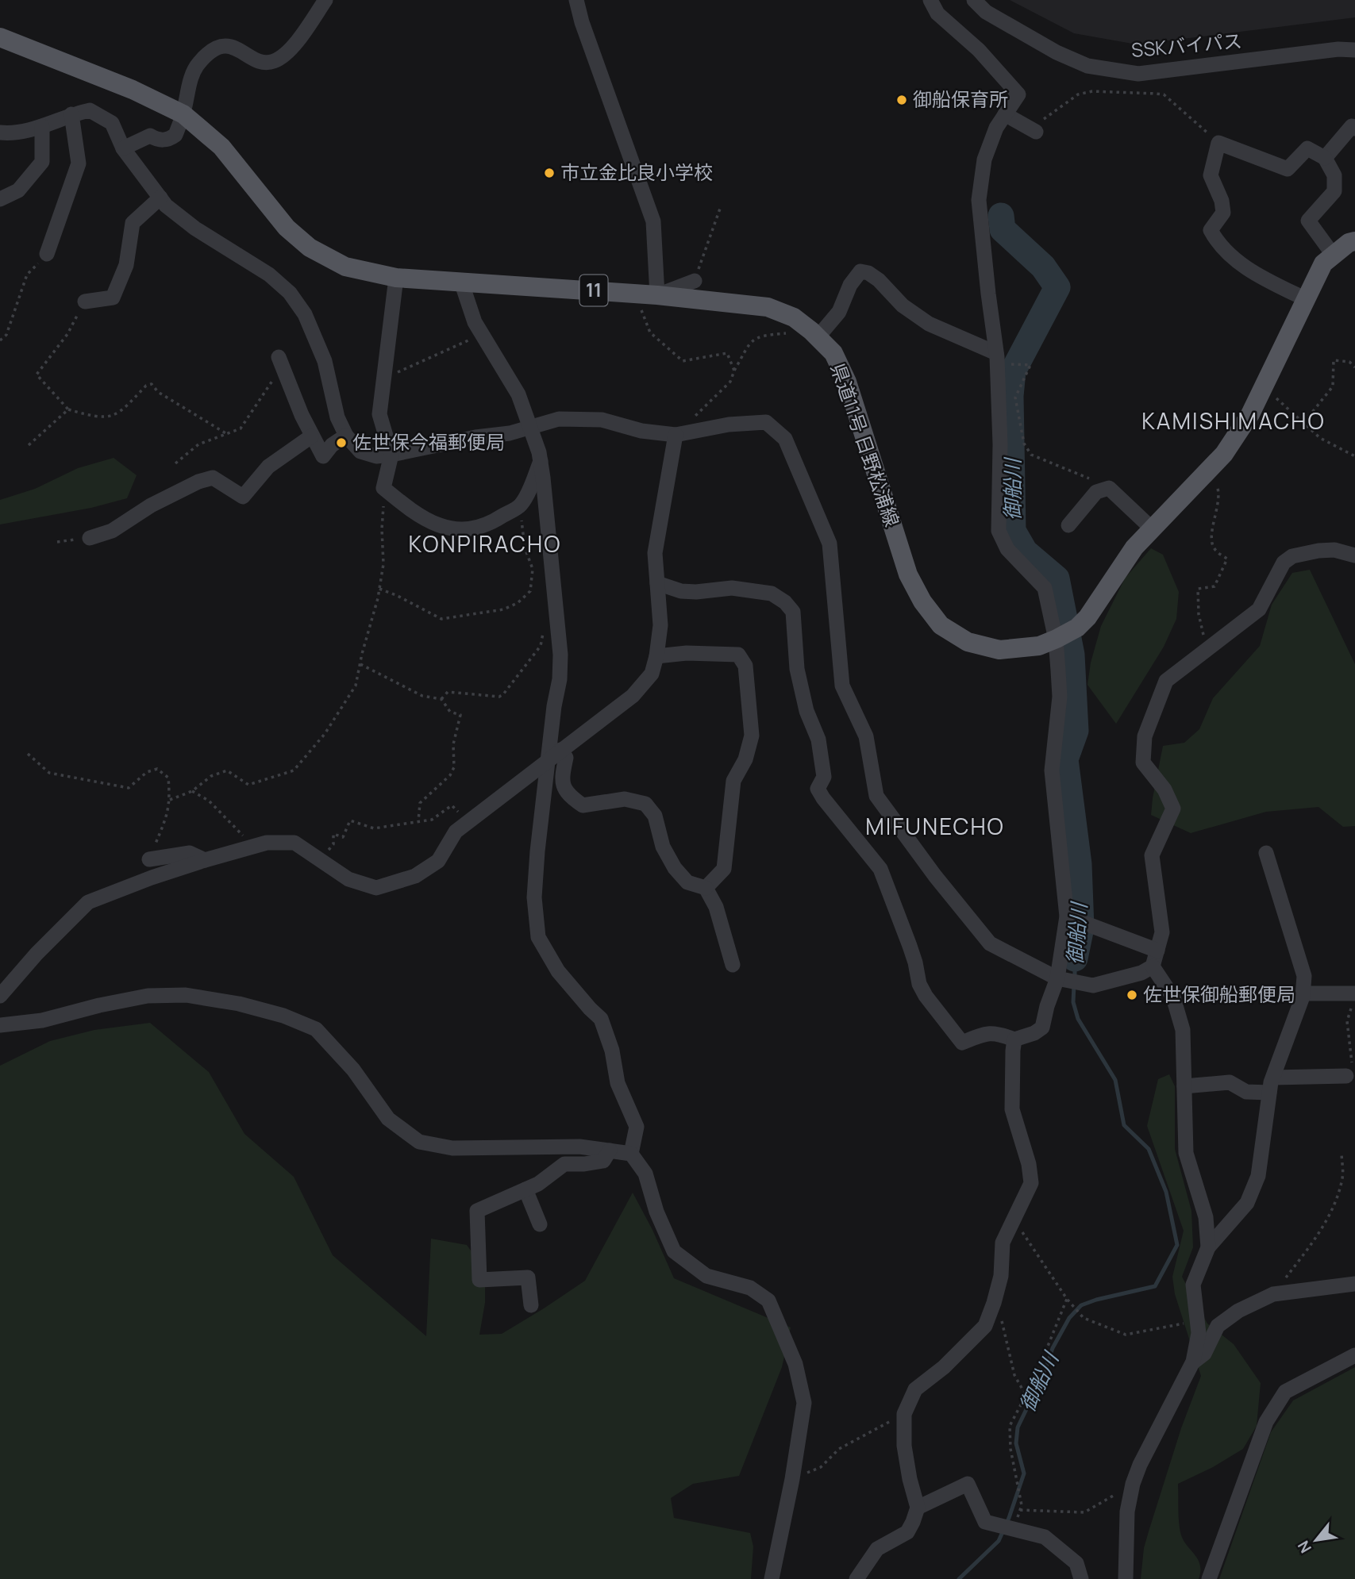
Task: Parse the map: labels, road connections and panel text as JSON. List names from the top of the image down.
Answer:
{
  "streets": {
    "main road": ["11", "県道11号 日野松浦線"],
    "street": ["SSKバイパス"]
  },
  "districts": ["KAMISHIMACHO", "KONPIRACHO", "MIFUNECHO"],
  "water": ["御船川"],
  "places": [
    "御船保育所",
    "市立金比良小学校",
    "佐世保今福郵便局",
    "佐世保御船郵便局"
  ],
  "north": "bottom left"
}
